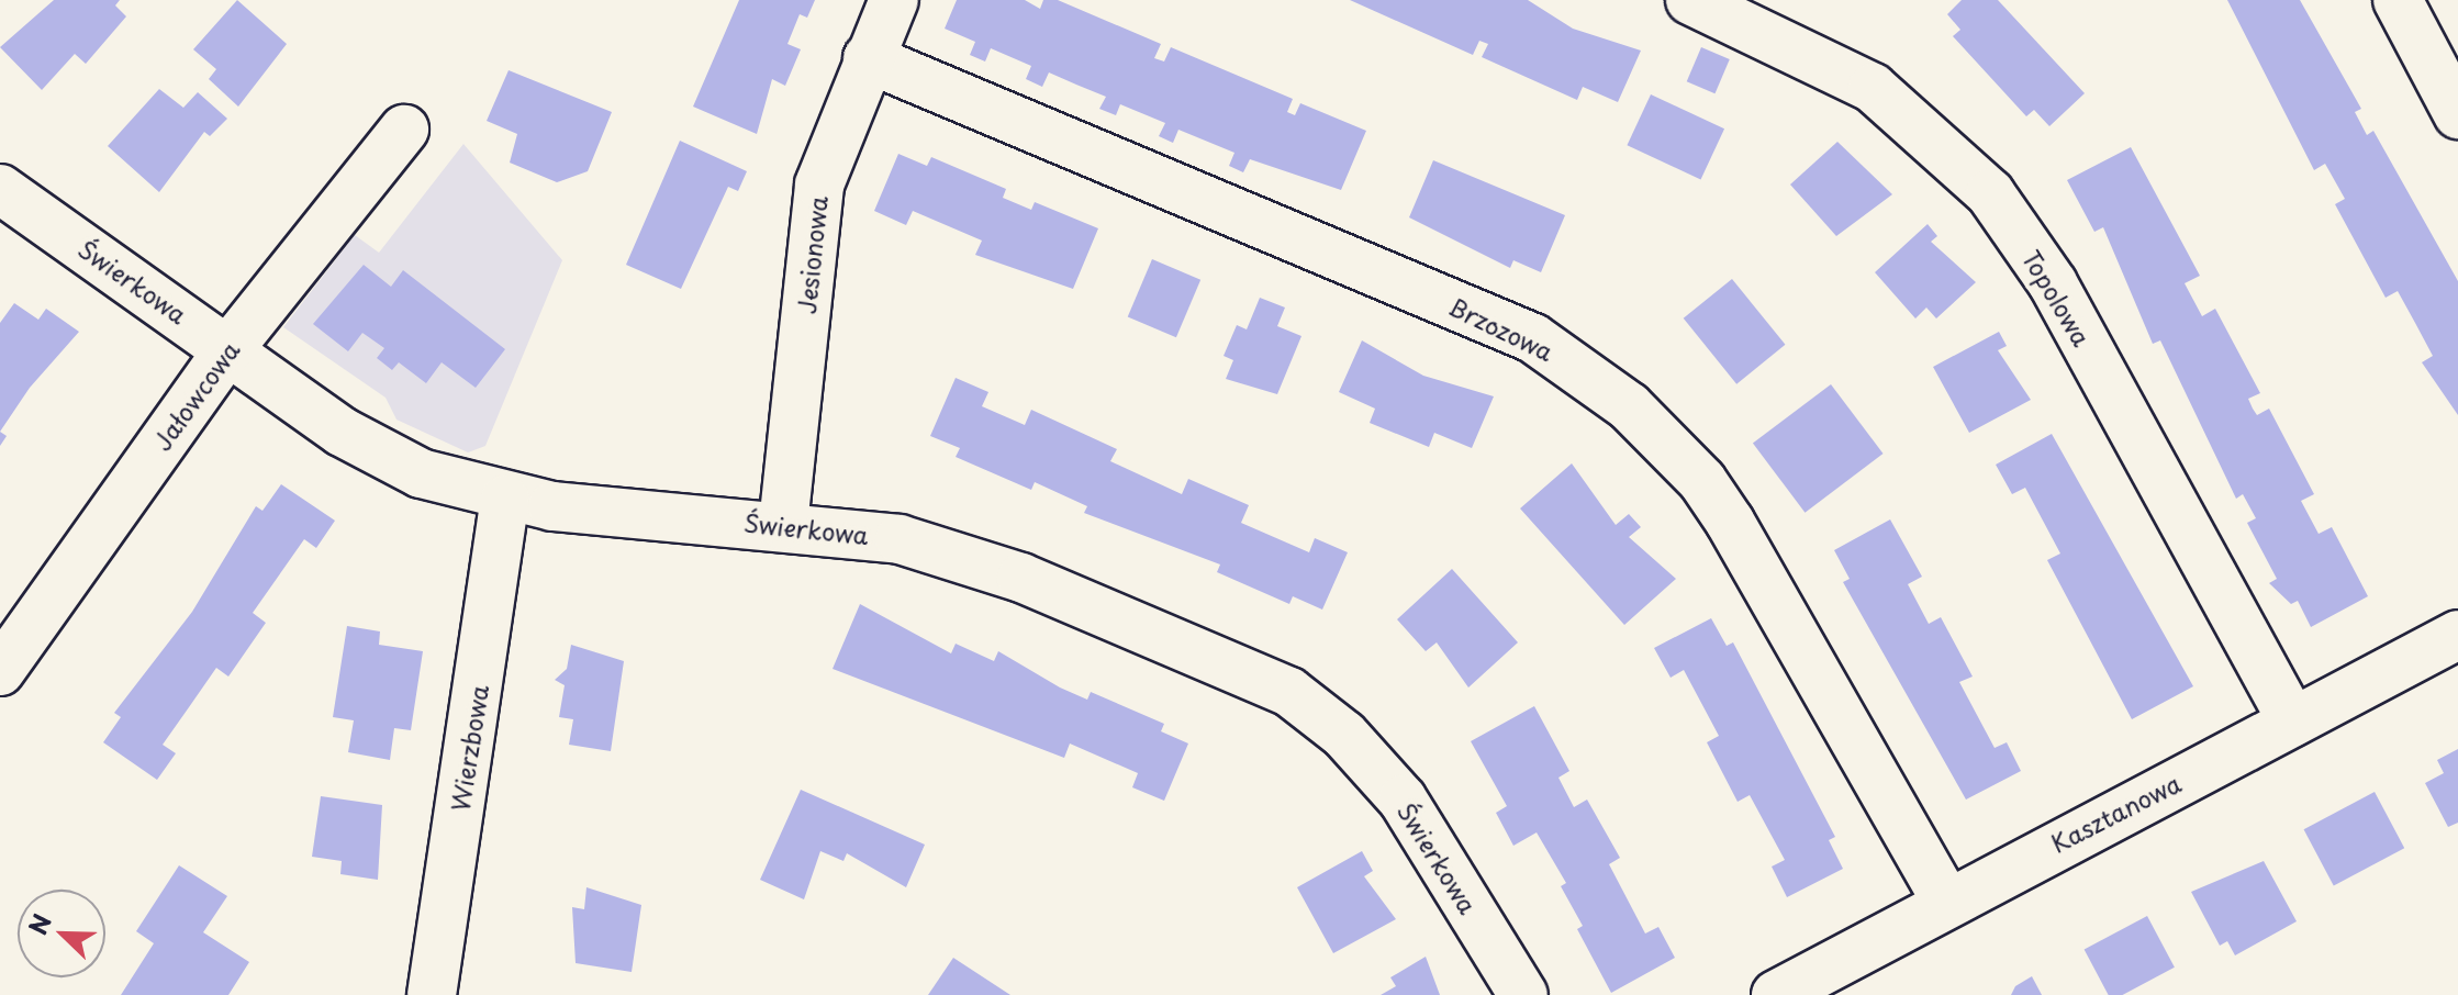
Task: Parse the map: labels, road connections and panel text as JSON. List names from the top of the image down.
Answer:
{
  "streets": {
    "street": [
      "Jesionowa",
      "Świerkowa",
      "Topolowa",
      "Brzozowa",
      "Jałowcowa",
      "Wierzbowa",
      "Kasztanowa"
    ]
  },
  "crossings": [
    ["Jesionowa", "Świerkowa"],
    ["Jesionowa", "Brzozowa"],
    ["Świerkowa", "Jałowcowa"],
    ["Świerkowa", "Wierzbowa"],
    ["Topolowa", "Kasztanowa"],
    ["Brzozowa", "Kasztanowa"]
  ],
  "north": "top left"
}
